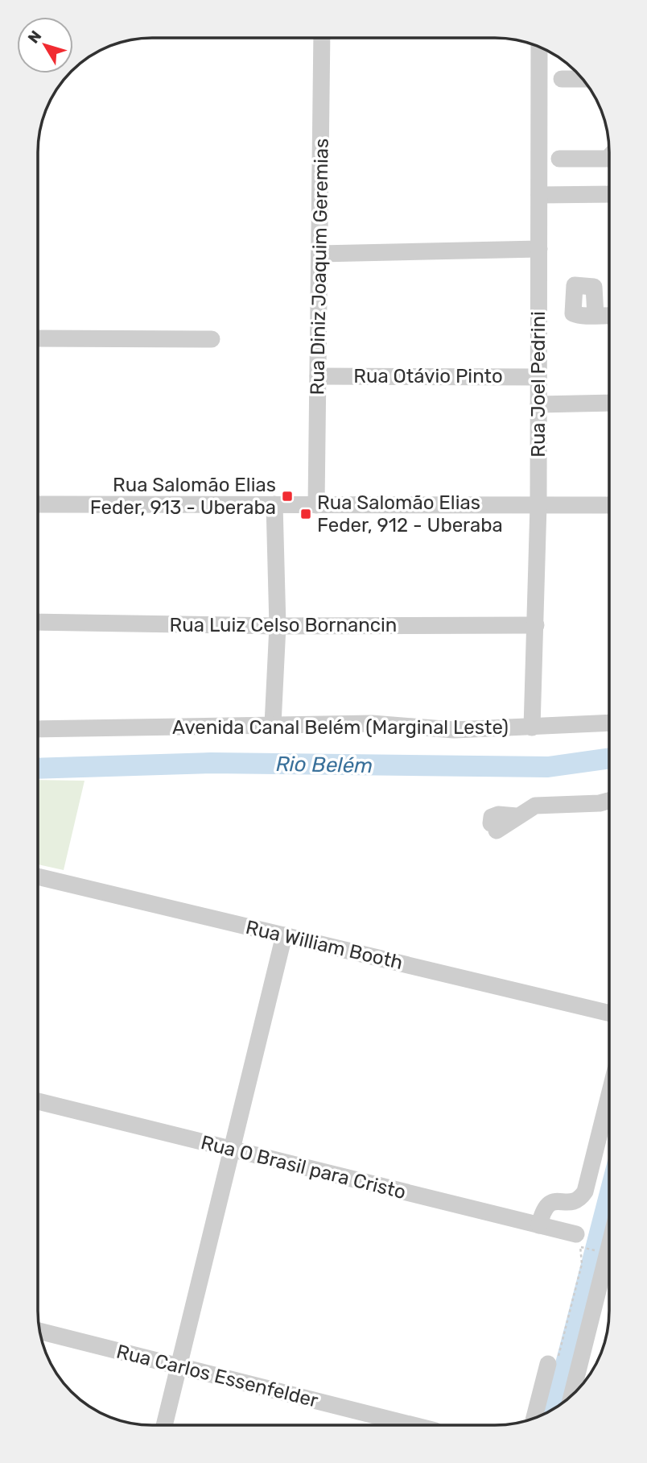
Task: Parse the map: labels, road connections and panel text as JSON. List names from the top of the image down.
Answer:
{
  "streets": {
    "street": [
      "Rua Diniz Joaquim Geremias",
      "Rua Otávio Pinto",
      "Rua Joel Pedrini",
      "Rua Luiz Celso Bornancin",
      "Avenida Canal Belém (Marginal Leste)",
      "Rua William Booth",
      "Rua O Brasil para Cristo",
      "Rua Carlos Essenfelder"
    ]
  },
  "crossings": [
    ["Rua Diniz Joaquim Geremias", "Rua Otávio Pinto"],
    ["Rua Otávio Pinto", "Rua Joel Pedrini"],
    ["Rua Joel Pedrini", "Rua Luiz Celso Bornancin"],
    ["Rua Joel Pedrini", "Avenida Canal Belém (Marginal Leste)"]
  ],
  "water": ["Rio Belém"],
  "places": {
    "transit": ["Rua Salomão Elias Feder, 913 - Uberaba", "Rua Salomão Elias Feder, 912 - Uberaba"]
  },
  "north": "top left"
}
